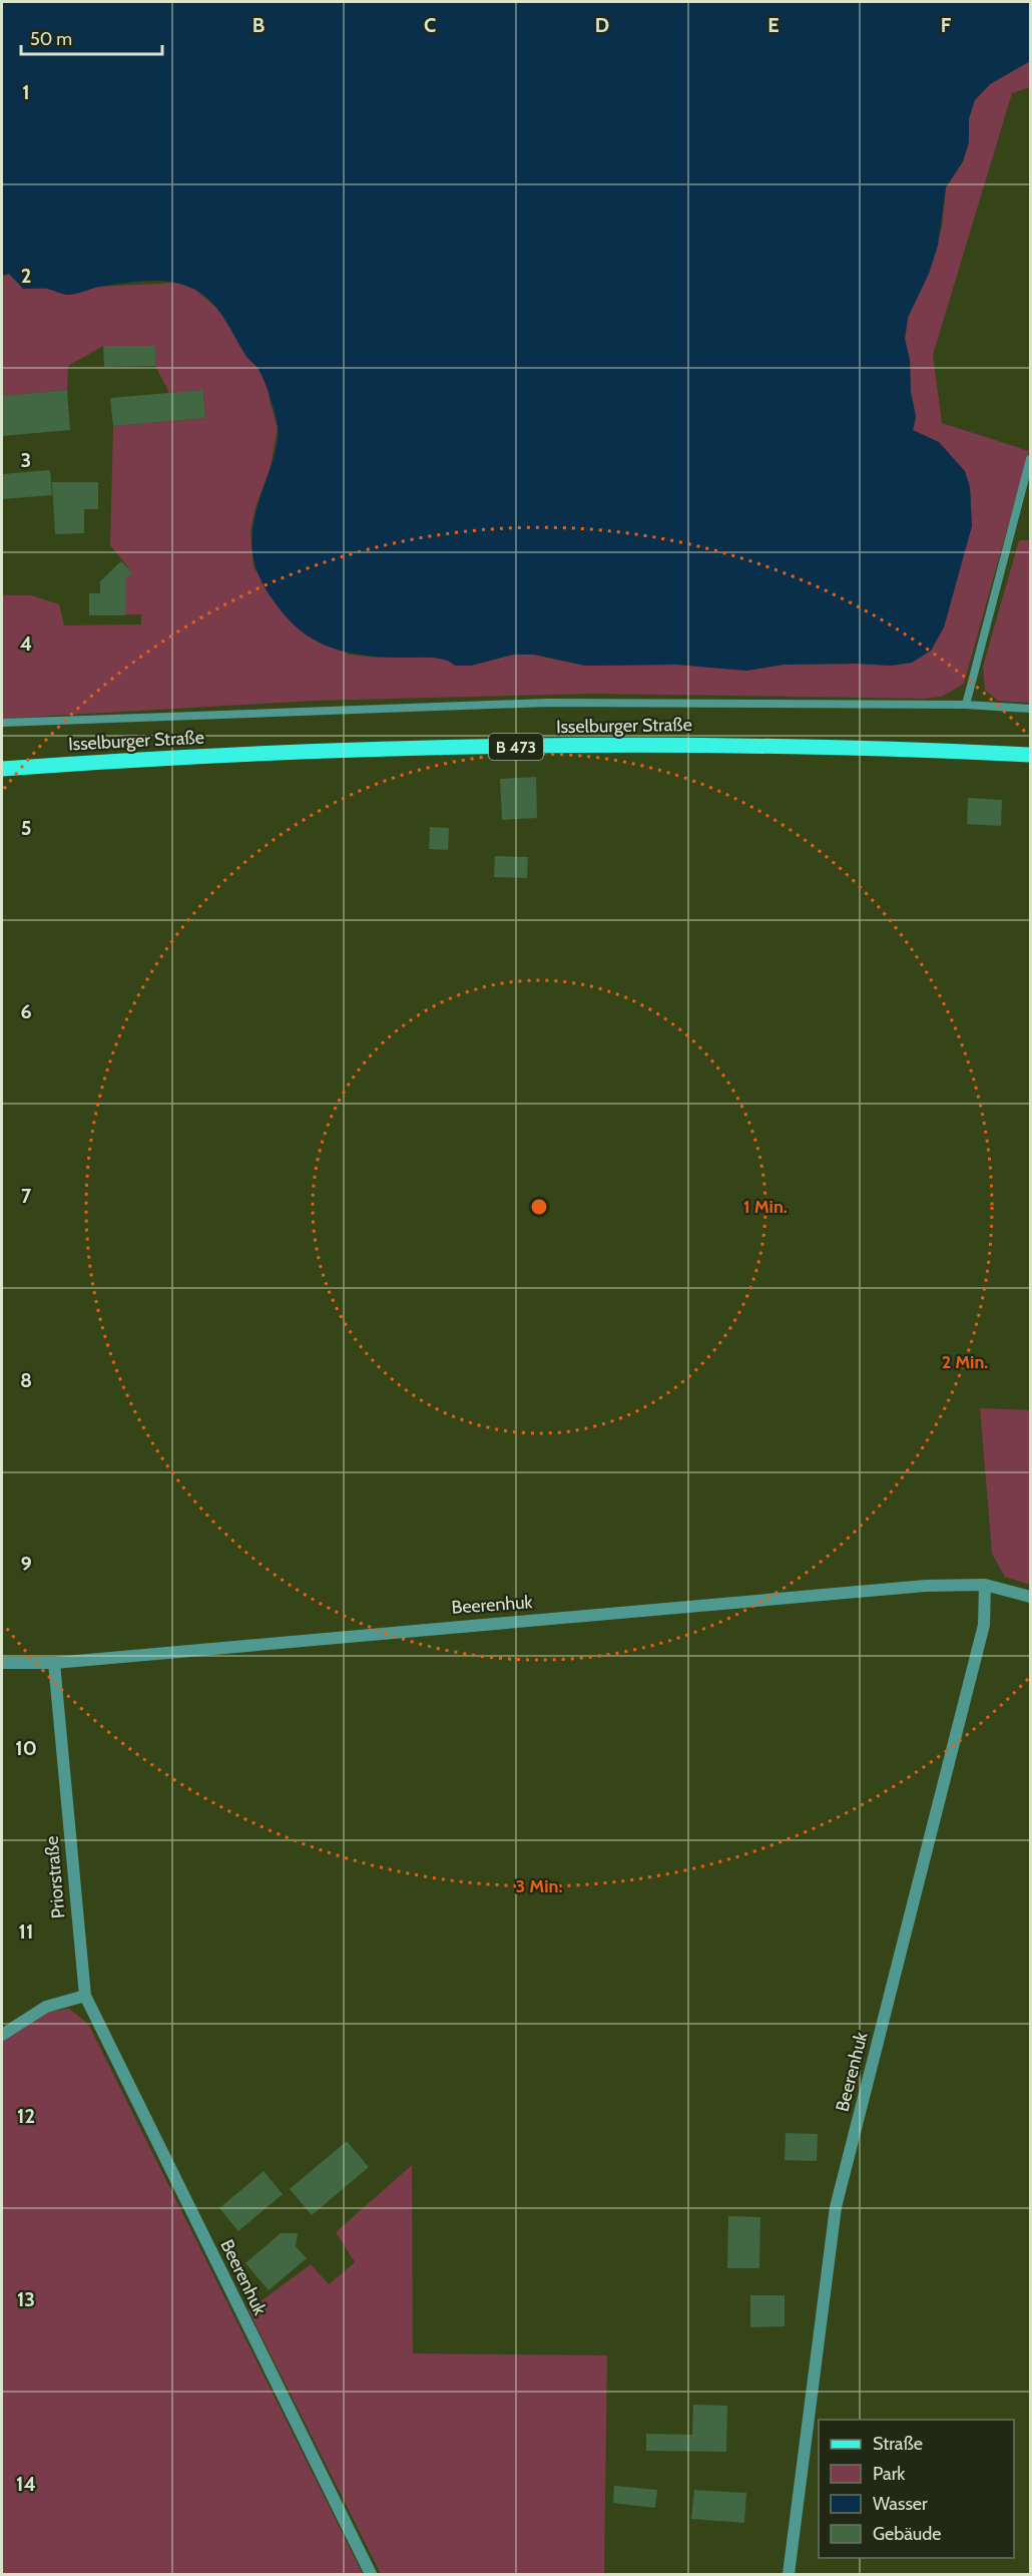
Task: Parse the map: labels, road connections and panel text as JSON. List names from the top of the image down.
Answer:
{
  "streets": {
    "main road": ["Isselburger Straße", "B 473"],
    "street": ["Beerenhuk", "Priorstraße"]
  },
  "crossings": [
    ["Beerenhuk", "Priorstraße"]
  ],
  "legend": [
    "Straße",
    "Park",
    "Wasser",
    "Gebäude"
  ],
  "scale_bar": "50 m",
  "grid": {
    "columns": [
      "B",
      "C",
      "D",
      "E",
      "F"
    ],
    "rows": [
      "1",
      "2",
      "3",
      "4",
      "5",
      "6",
      "7",
      "8",
      "9",
      "10",
      "11",
      "12",
      "13",
      "14"
    ]
  },
  "rings": ["1 Min.", "2 Min.", "3 Min."]
}
